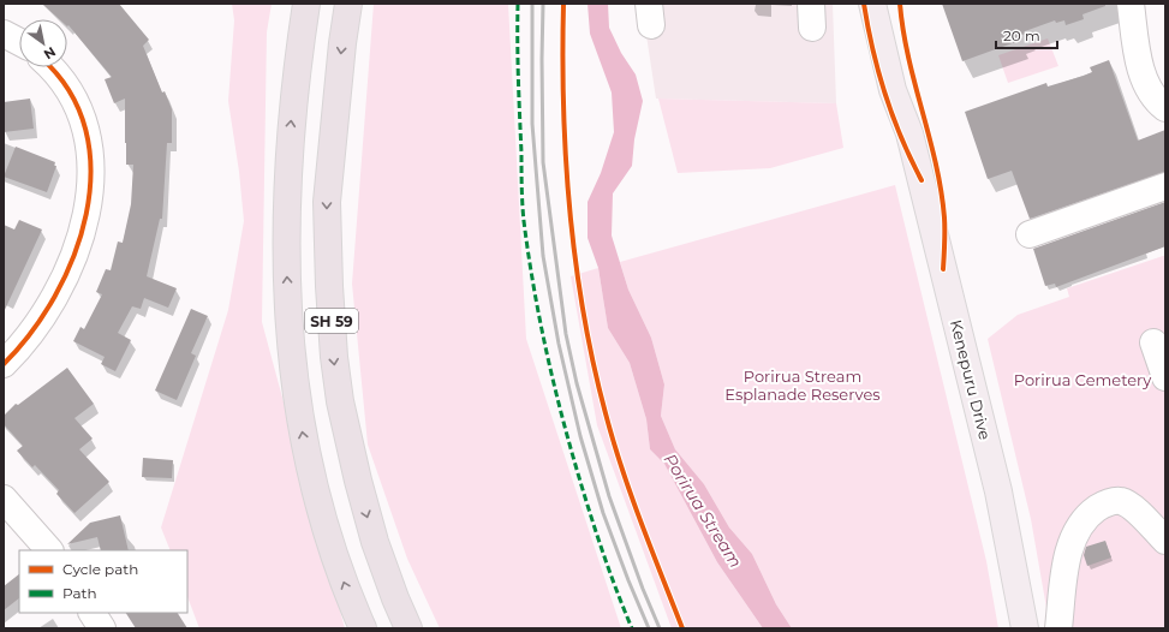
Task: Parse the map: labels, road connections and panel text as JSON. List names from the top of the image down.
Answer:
{
  "streets": {
    "highway": ["SH 59"],
    "main road": ["Kenepuru Drive"]
  },
  "water": ["Porirua Stream"],
  "parks": ["Porirua Stream Esplanade Reserves", "Porirua Cemetery"],
  "legend": ["Cycle path", "Path"],
  "scale_bar": "20 m",
  "north": "bottom right"
}
